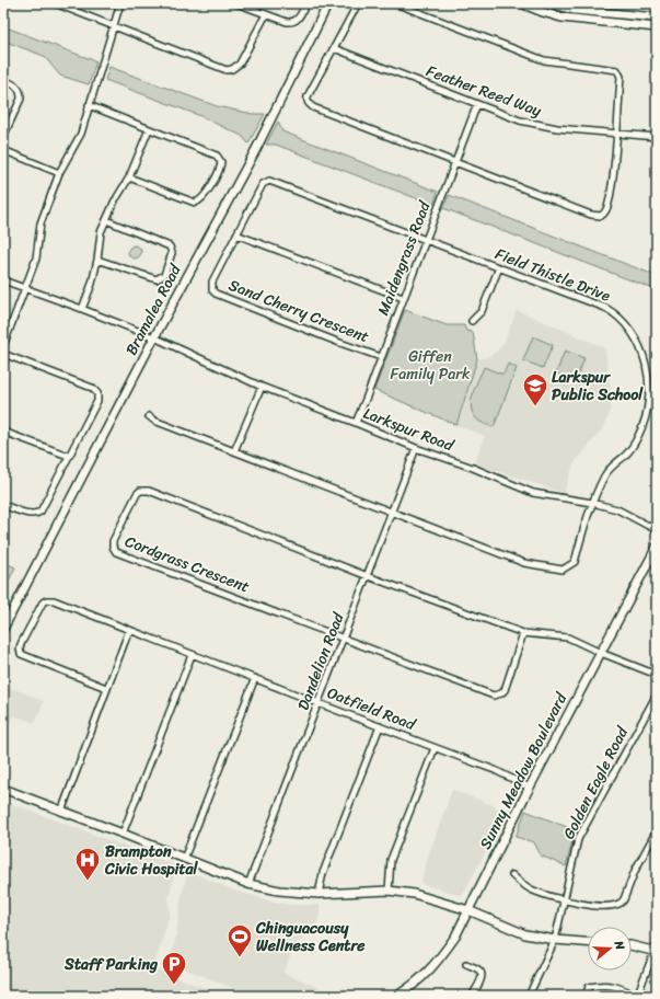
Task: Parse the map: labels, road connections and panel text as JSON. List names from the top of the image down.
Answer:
{
  "streets": {
    "street": [
      "Feather Reed Way",
      "Maidengrass Road",
      "Field Thistle Drive",
      "Bramalea Road",
      "Sand Cherry Crescent",
      "Larkspur Road",
      "Cordgrass Crescent",
      "Dandelion Road",
      "Oatfield Road",
      "Sunny Meadow Boulevard",
      "Golden Eagle Road"
    ]
  },
  "crossings": [
    ["Feather Reed Way", "Maidengrass Road"],
    ["Maidengrass Road", "Field Thistle Drive"],
    ["Maidengrass Road", "Sand Cherry Crescent"],
    ["Maidengrass Road", "Larkspur Road"],
    ["Field Thistle Drive", "Sand Cherry Crescent"],
    ["Field Thistle Drive", "Larkspur Road"],
    ["Field Thistle Drive", "Dandelion Road"],
    ["Bramalea Road", "Larkspur Road"],
    ["Larkspur Road", "Dandelion Road"],
    ["Cordgrass Crescent", "Dandelion Road"],
    ["Dandelion Road", "Oatfield Road"],
    ["Oatfield Road", "Sunny Meadow Boulevard"]
  ],
  "parks": ["Giffen Family Park"],
  "places": {
    "school or university": ["Larkspur Public School"],
    "hospital": ["Brampton Civic Hospital"],
    "sports": ["Chinguacousy Wellness Centre"],
    "parking": ["Staff Parking"]
  },
  "north": "right"
}
